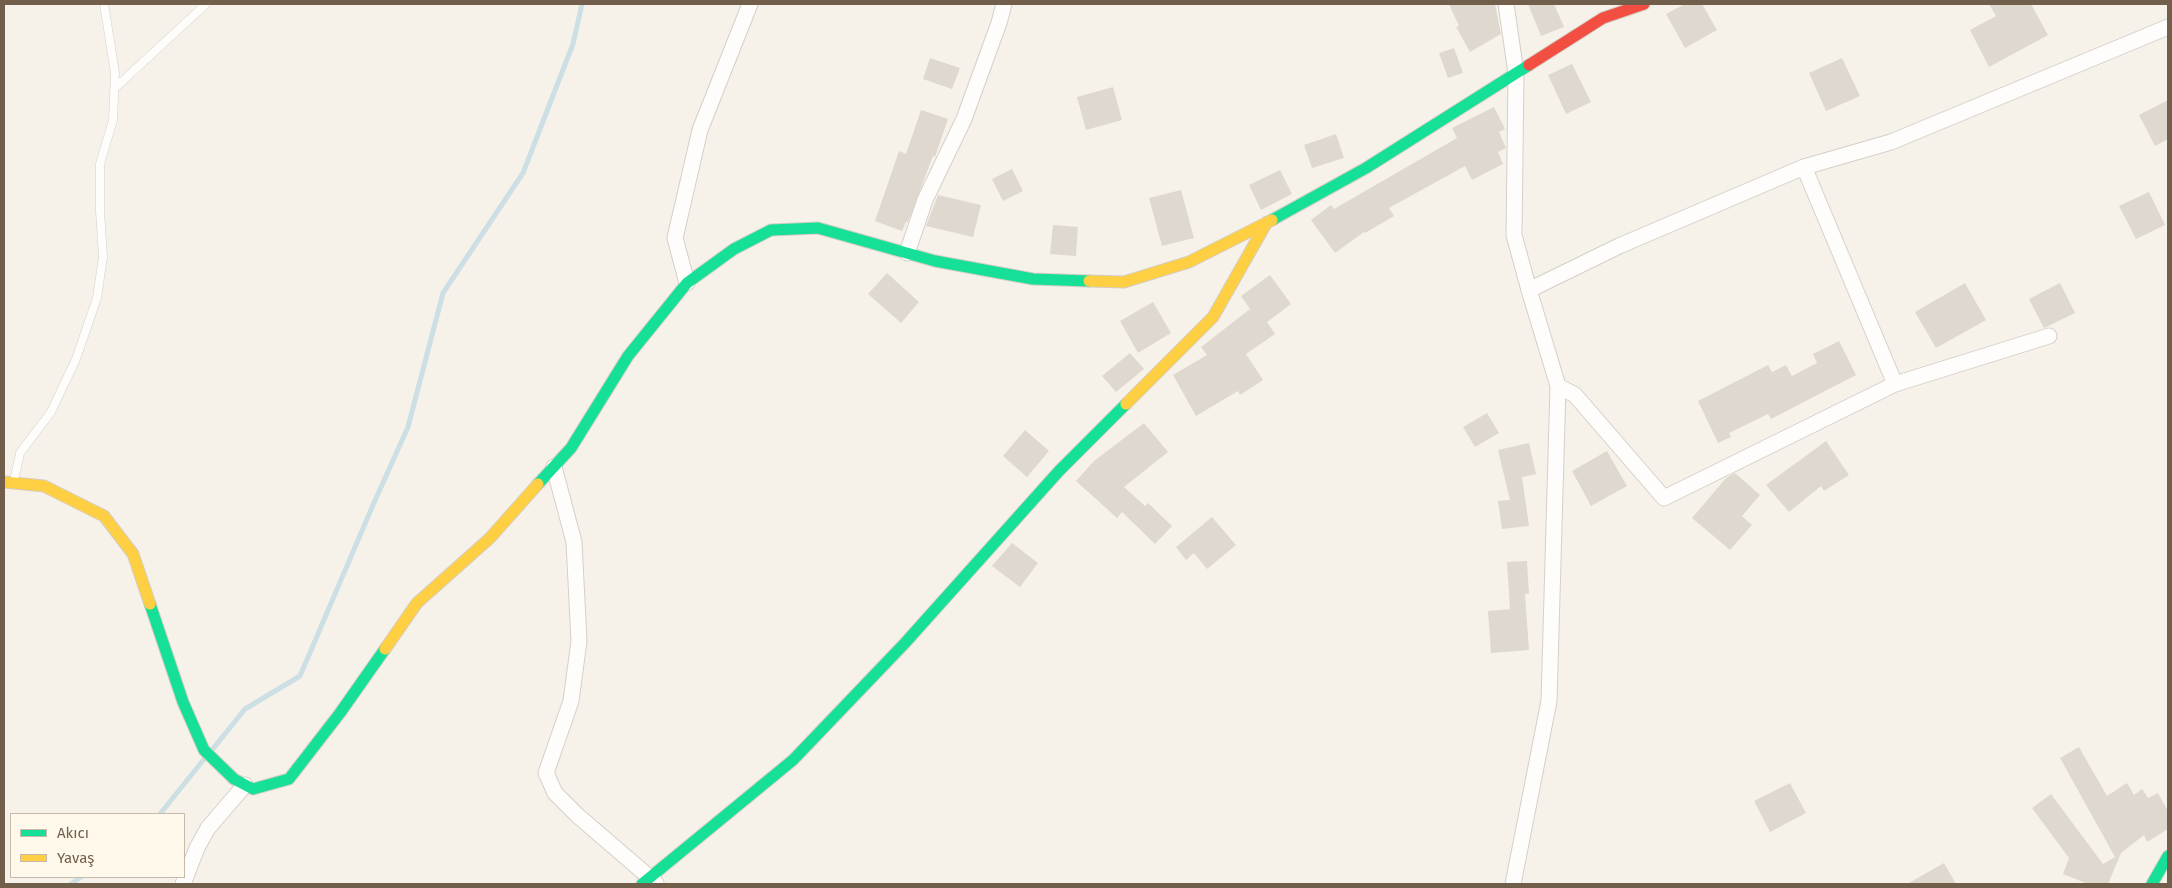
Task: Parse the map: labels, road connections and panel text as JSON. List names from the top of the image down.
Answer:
{
  "legend": ["Akıcı", "Yavaş"]
}
